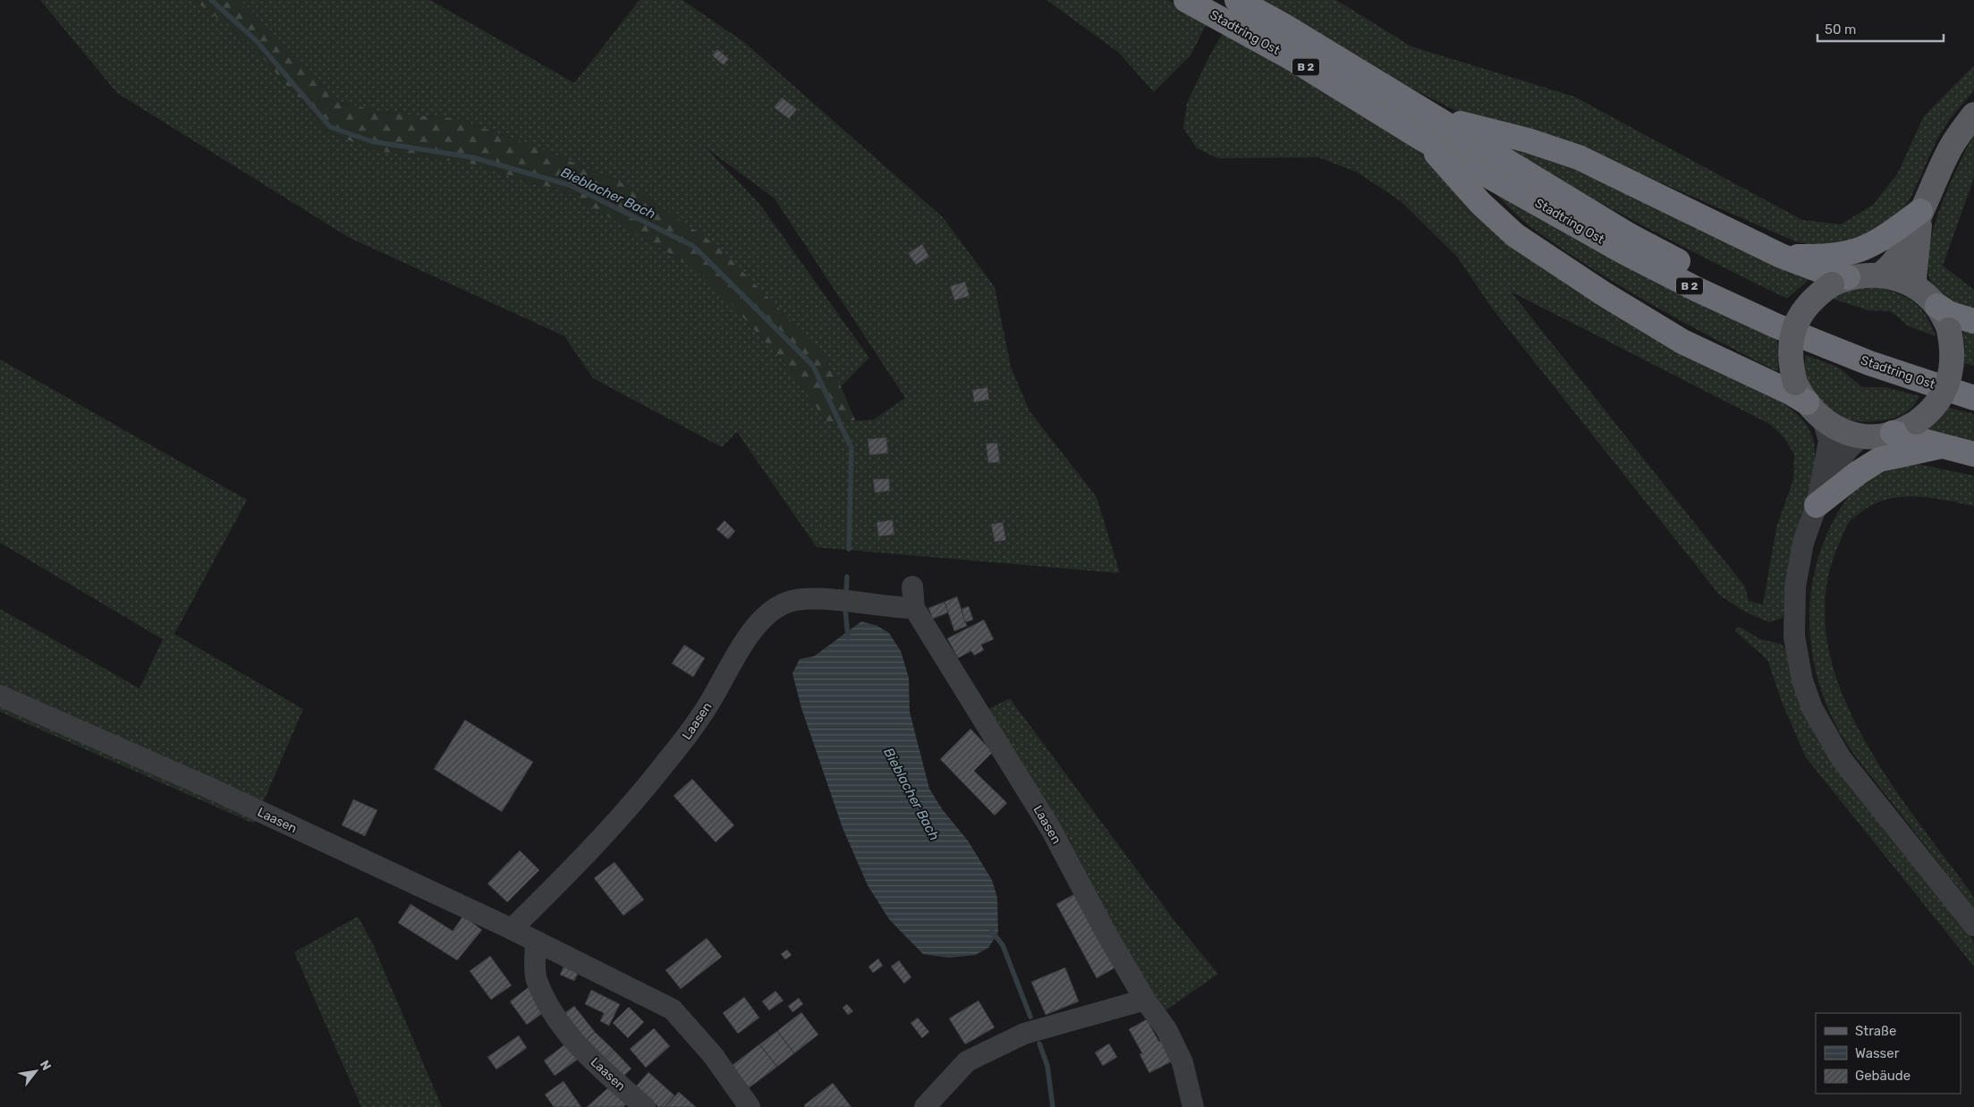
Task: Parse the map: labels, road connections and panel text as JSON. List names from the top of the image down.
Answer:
{
  "streets": {
    "highway": ["Stadtring Ost", "B 2"],
    "street": ["Laasen"]
  },
  "crossings": [
    ["Stadtring Ost", "B 2"]
  ],
  "water": ["Bieblacher Bach"],
  "legend": ["Straße", "Wasser", "Gebäude"],
  "scale_bar": "50 m",
  "north": "top right"
}
